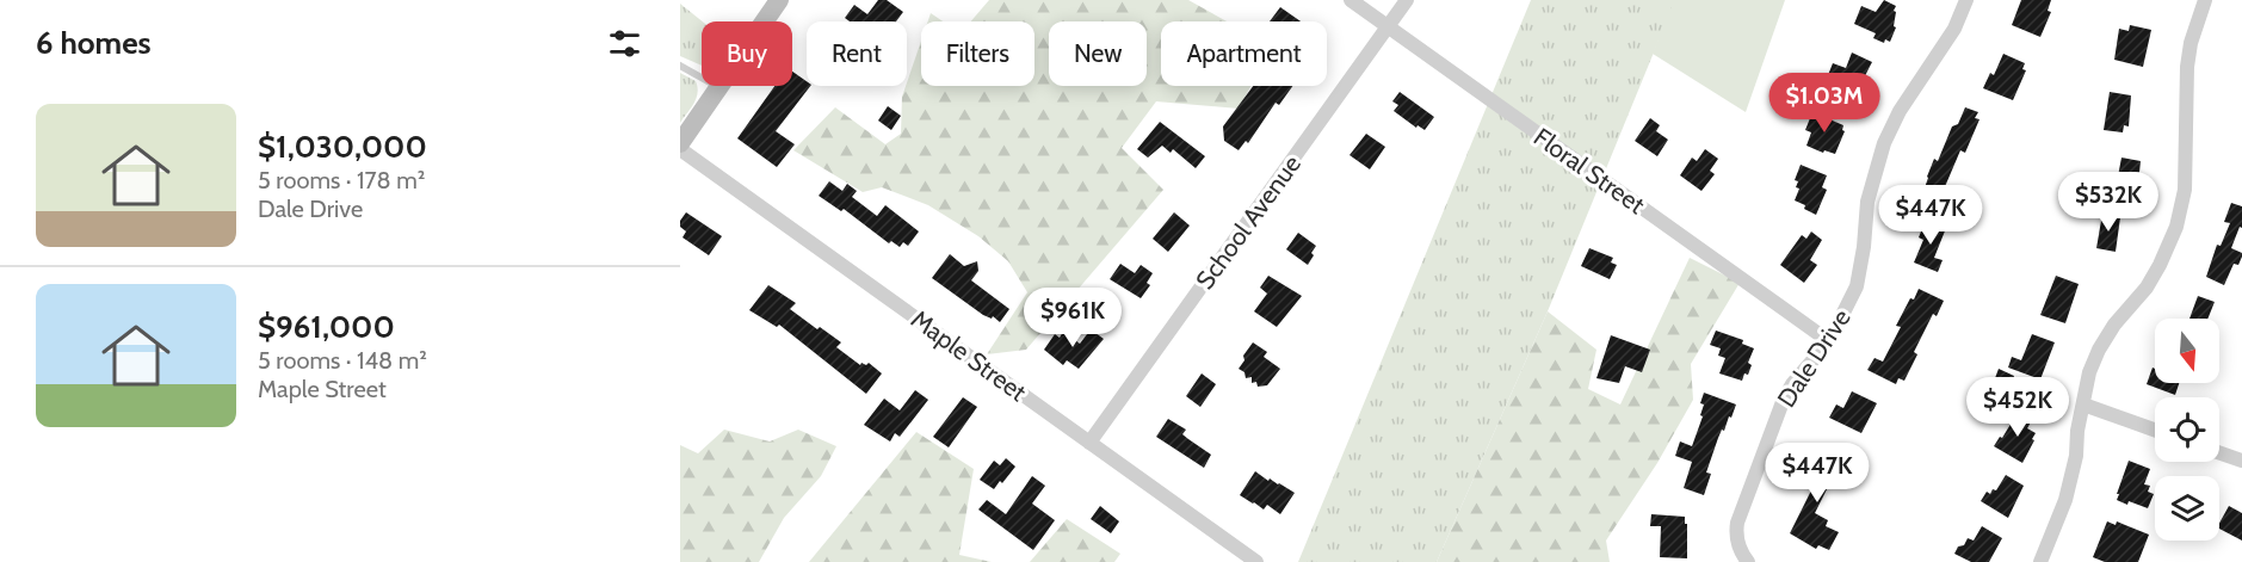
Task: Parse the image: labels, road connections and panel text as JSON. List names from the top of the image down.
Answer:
{
  "streets": {
    "street": [
      "Floral Street",
      "School Avenue",
      "Maple Street",
      "Dale Drive"
    ]
  },
  "crossings": [
    ["Floral Street", "School Avenue"],
    ["Floral Street", "Dale Drive"],
    ["School Avenue", "Maple Street"]
  ],
  "north": "bottom",
  "page": {
    "heading": "6 homes",
    "chip": [
      "Buy",
      "Rent",
      "Filters",
      "New",
      "Apartment"
    ],
    "price": [
      "$1.03M",
      "$532K",
      "$447K",
      "$961K",
      "$452K",
      "$447K"
    ],
    "list": [
      {
        "name": "$1,030,000",
        "note": "5 rooms · 178 m² · Dale Drive"
      },
      {
        "name": "$961,000",
        "note": "5 rooms · 148 m² · Maple Street"
      }
    ]
  }
}
